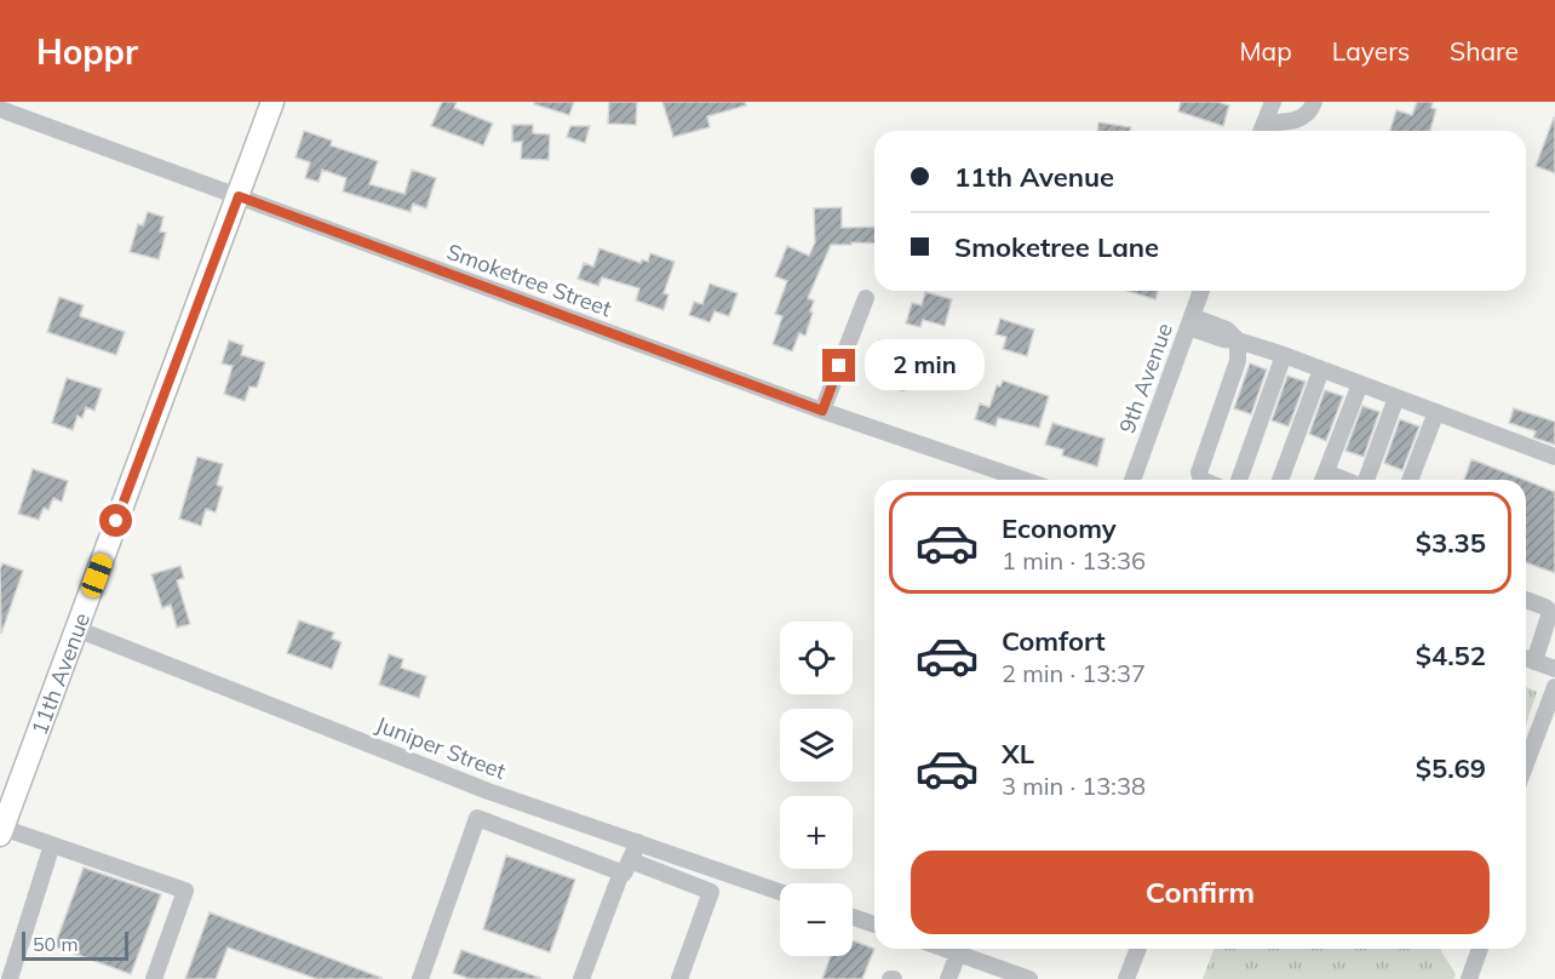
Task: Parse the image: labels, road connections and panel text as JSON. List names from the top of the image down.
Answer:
{
  "streets": {
    "main road": ["11th Avenue"],
    "street": ["Smoketree Street", "9th Avenue", "Juniper Street"]
  },
  "crossings": [
    ["Smoketree Street", "11th Avenue"],
    ["11th Avenue", "Juniper Street"]
  ],
  "scale_bar": "50 m",
  "page": {
    "header": "Hoppr",
    "nav": ["Map", "Layers", "Share"],
    "banner": ["11th Avenue", "Smoketree Lane"],
    "bubble": "2 min",
    "list": [
      {
        "name": "Economy",
        "note": "1 min · 13:36",
        "value": "$3.35"
      },
      {
        "name": "Comfort",
        "note": "2 min · 13:37",
        "value": "$4.52"
      },
      {
        "name": "XL",
        "note": "3 min · 13:38",
        "value": "$5.69"
      }
    ],
    "map_buttons": ["+", "−"],
    "buttons": "Confirm",
    "scale": "50 m"
  }
}
